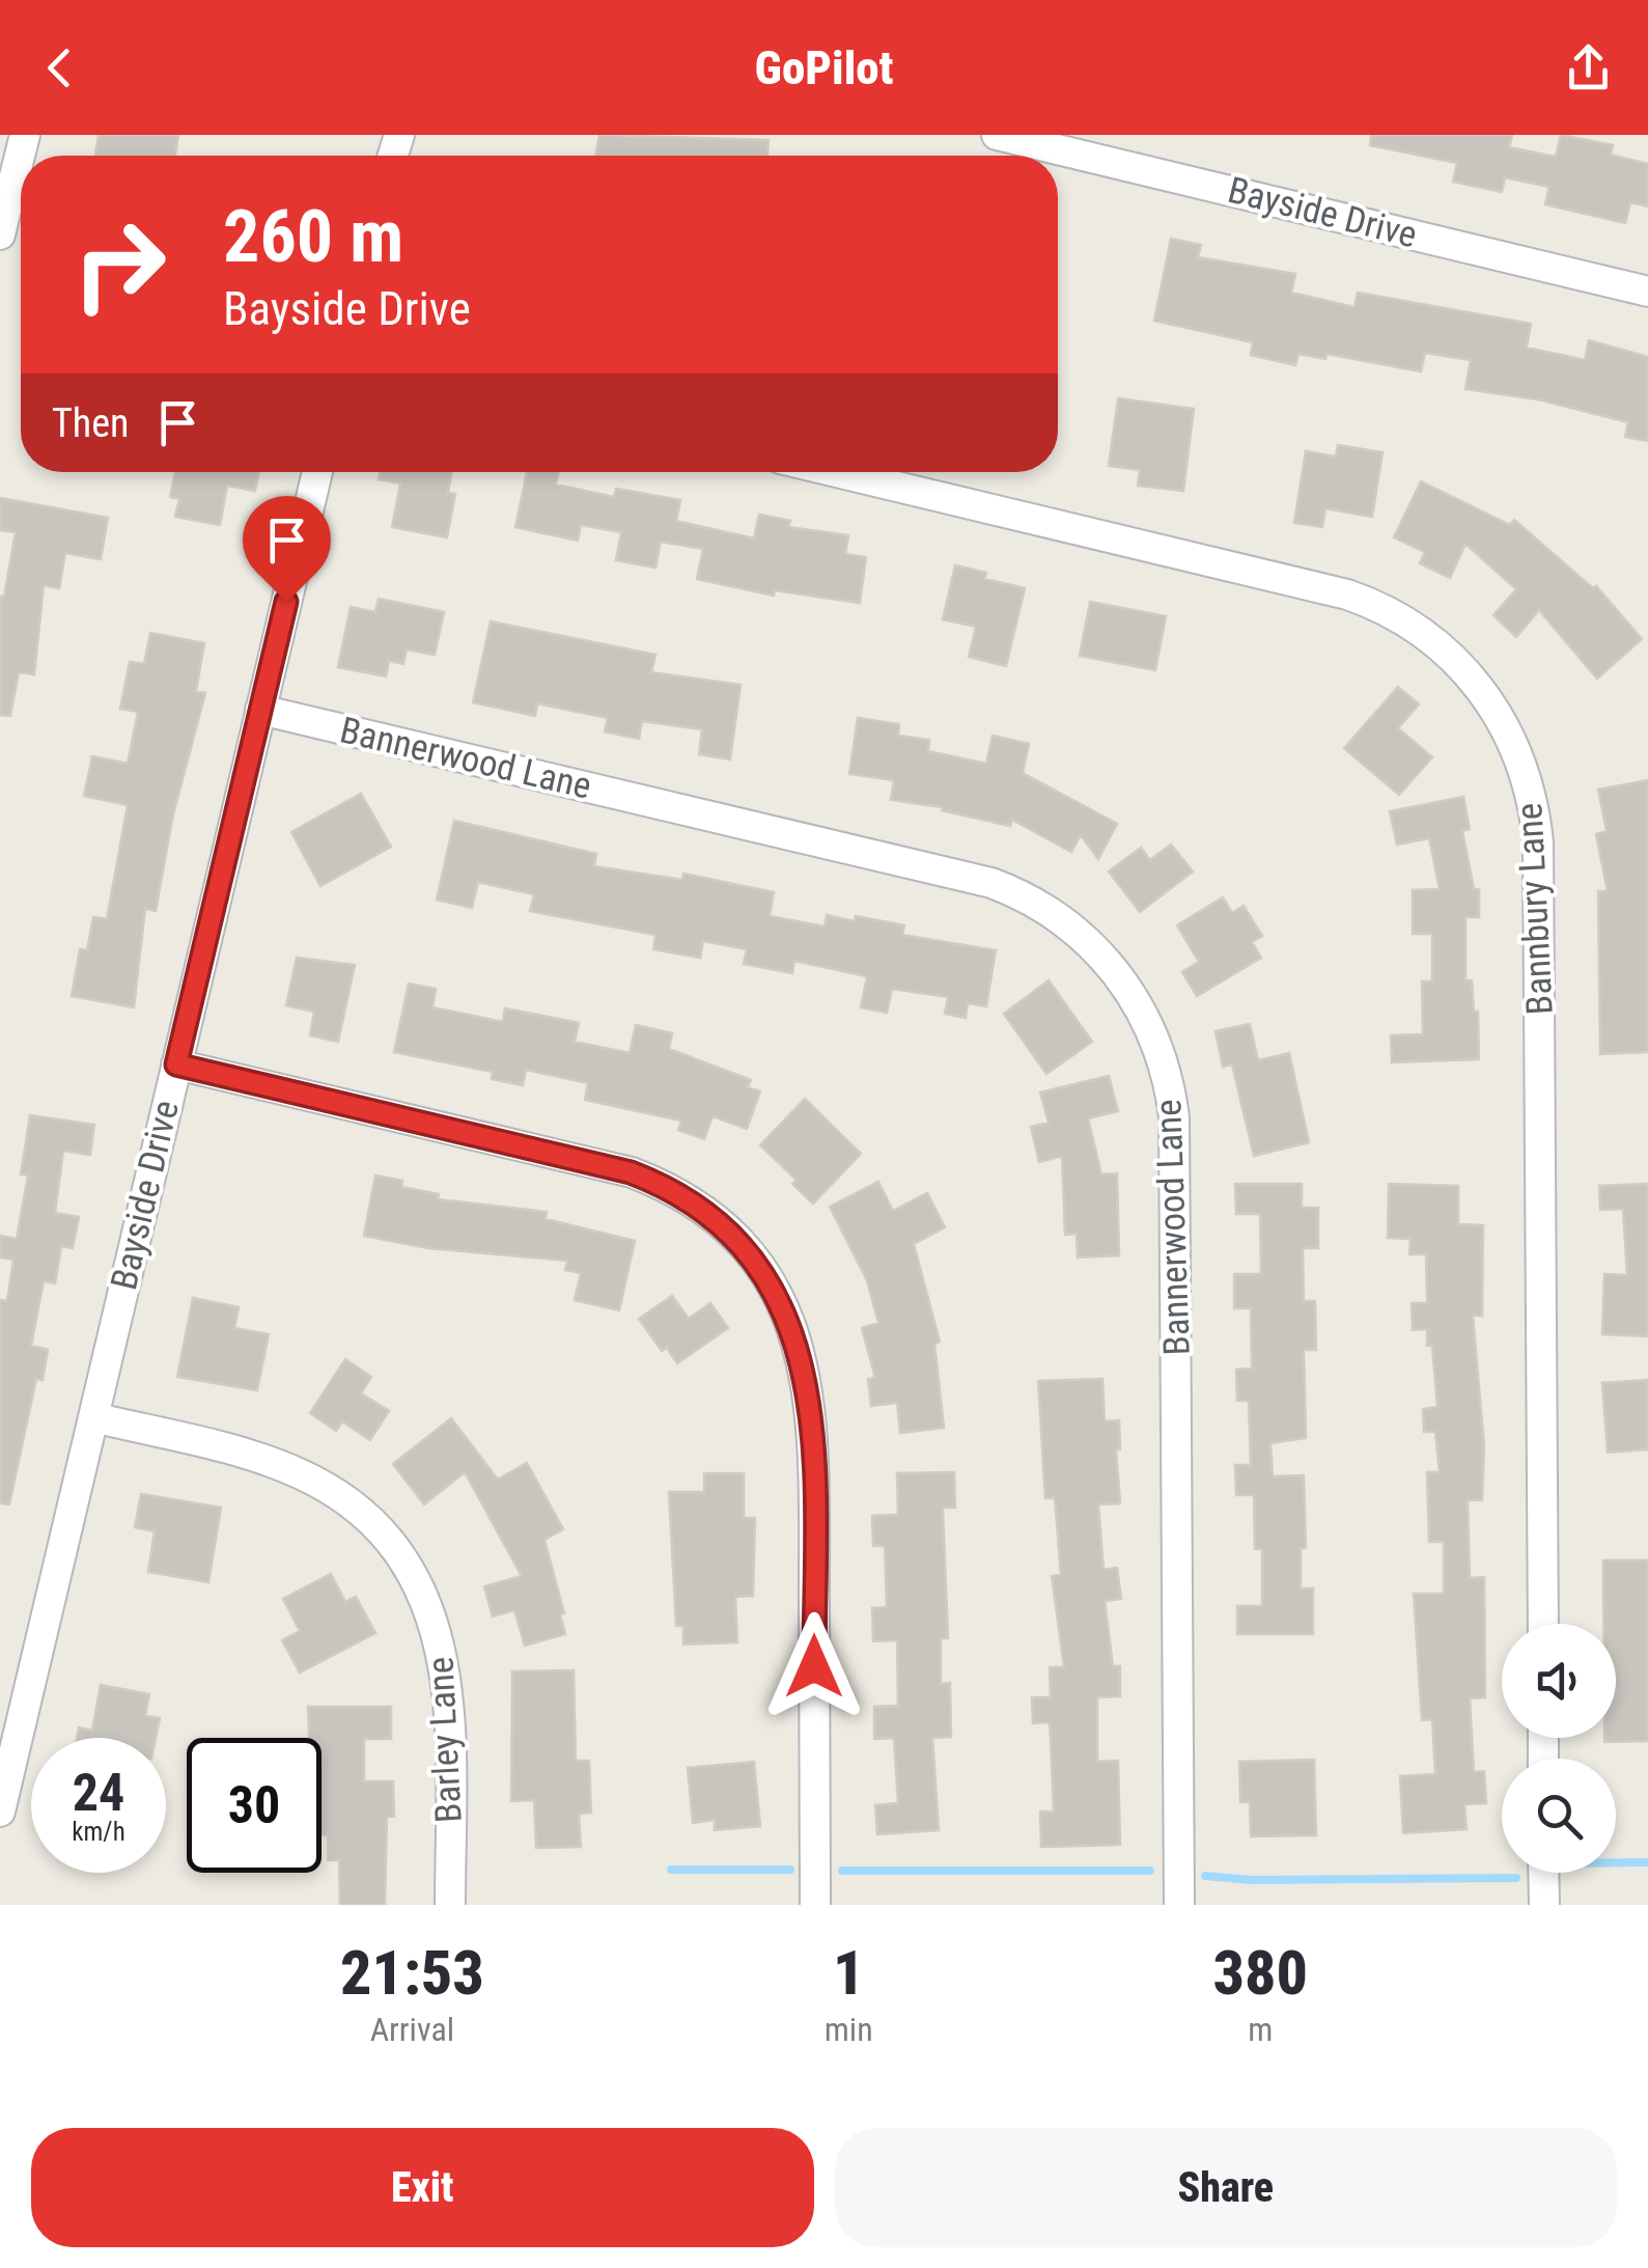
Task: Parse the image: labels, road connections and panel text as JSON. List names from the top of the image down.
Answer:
{
  "streets": {
    "street": [
      "Bayside Drive",
      "Bannerwood Lane",
      "Bannbury Lane",
      "Barley Lane"
    ]
  },
  "crossings": [
    ["Bayside Drive", "Bannerwood Lane"],
    ["Bayside Drive", "Barley Lane"]
  ],
  "page": {
    "header": "GoPilot",
    "turn": ["260 m", "Bayside Drive"],
    "then": "Then",
    "speed": "24 km/h",
    "limit": "30",
    "eta": [
      "21:53",
      "Arrival",
      "1",
      "min",
      "380",
      "m"
    ],
    "buttons": ["Exit", "Share"]
  }
}
